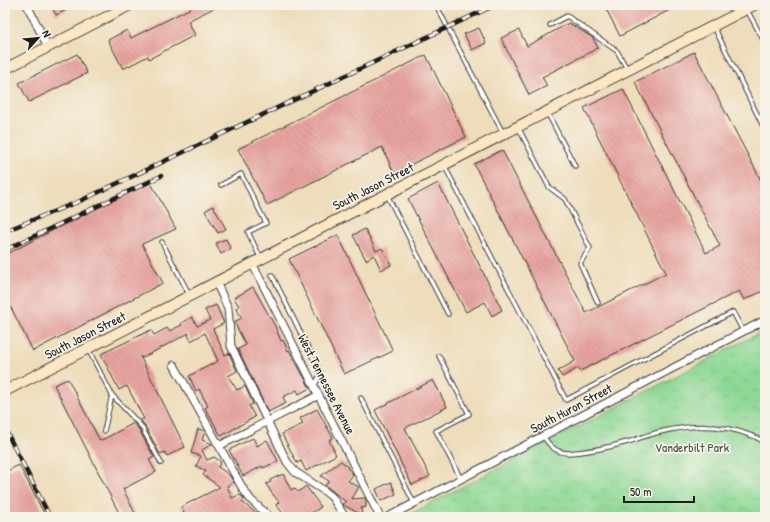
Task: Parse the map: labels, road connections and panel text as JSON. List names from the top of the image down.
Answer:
{
  "streets": {
    "street": ["South Jason Street", "West Tennessee Avenue", "South Huron Street"]
  },
  "crossings": [
    ["South Jason Street", "West Tennessee Avenue"]
  ],
  "parks": ["Vanderbilt Park"],
  "scale_bar": "50 m",
  "north": "top right"
}
